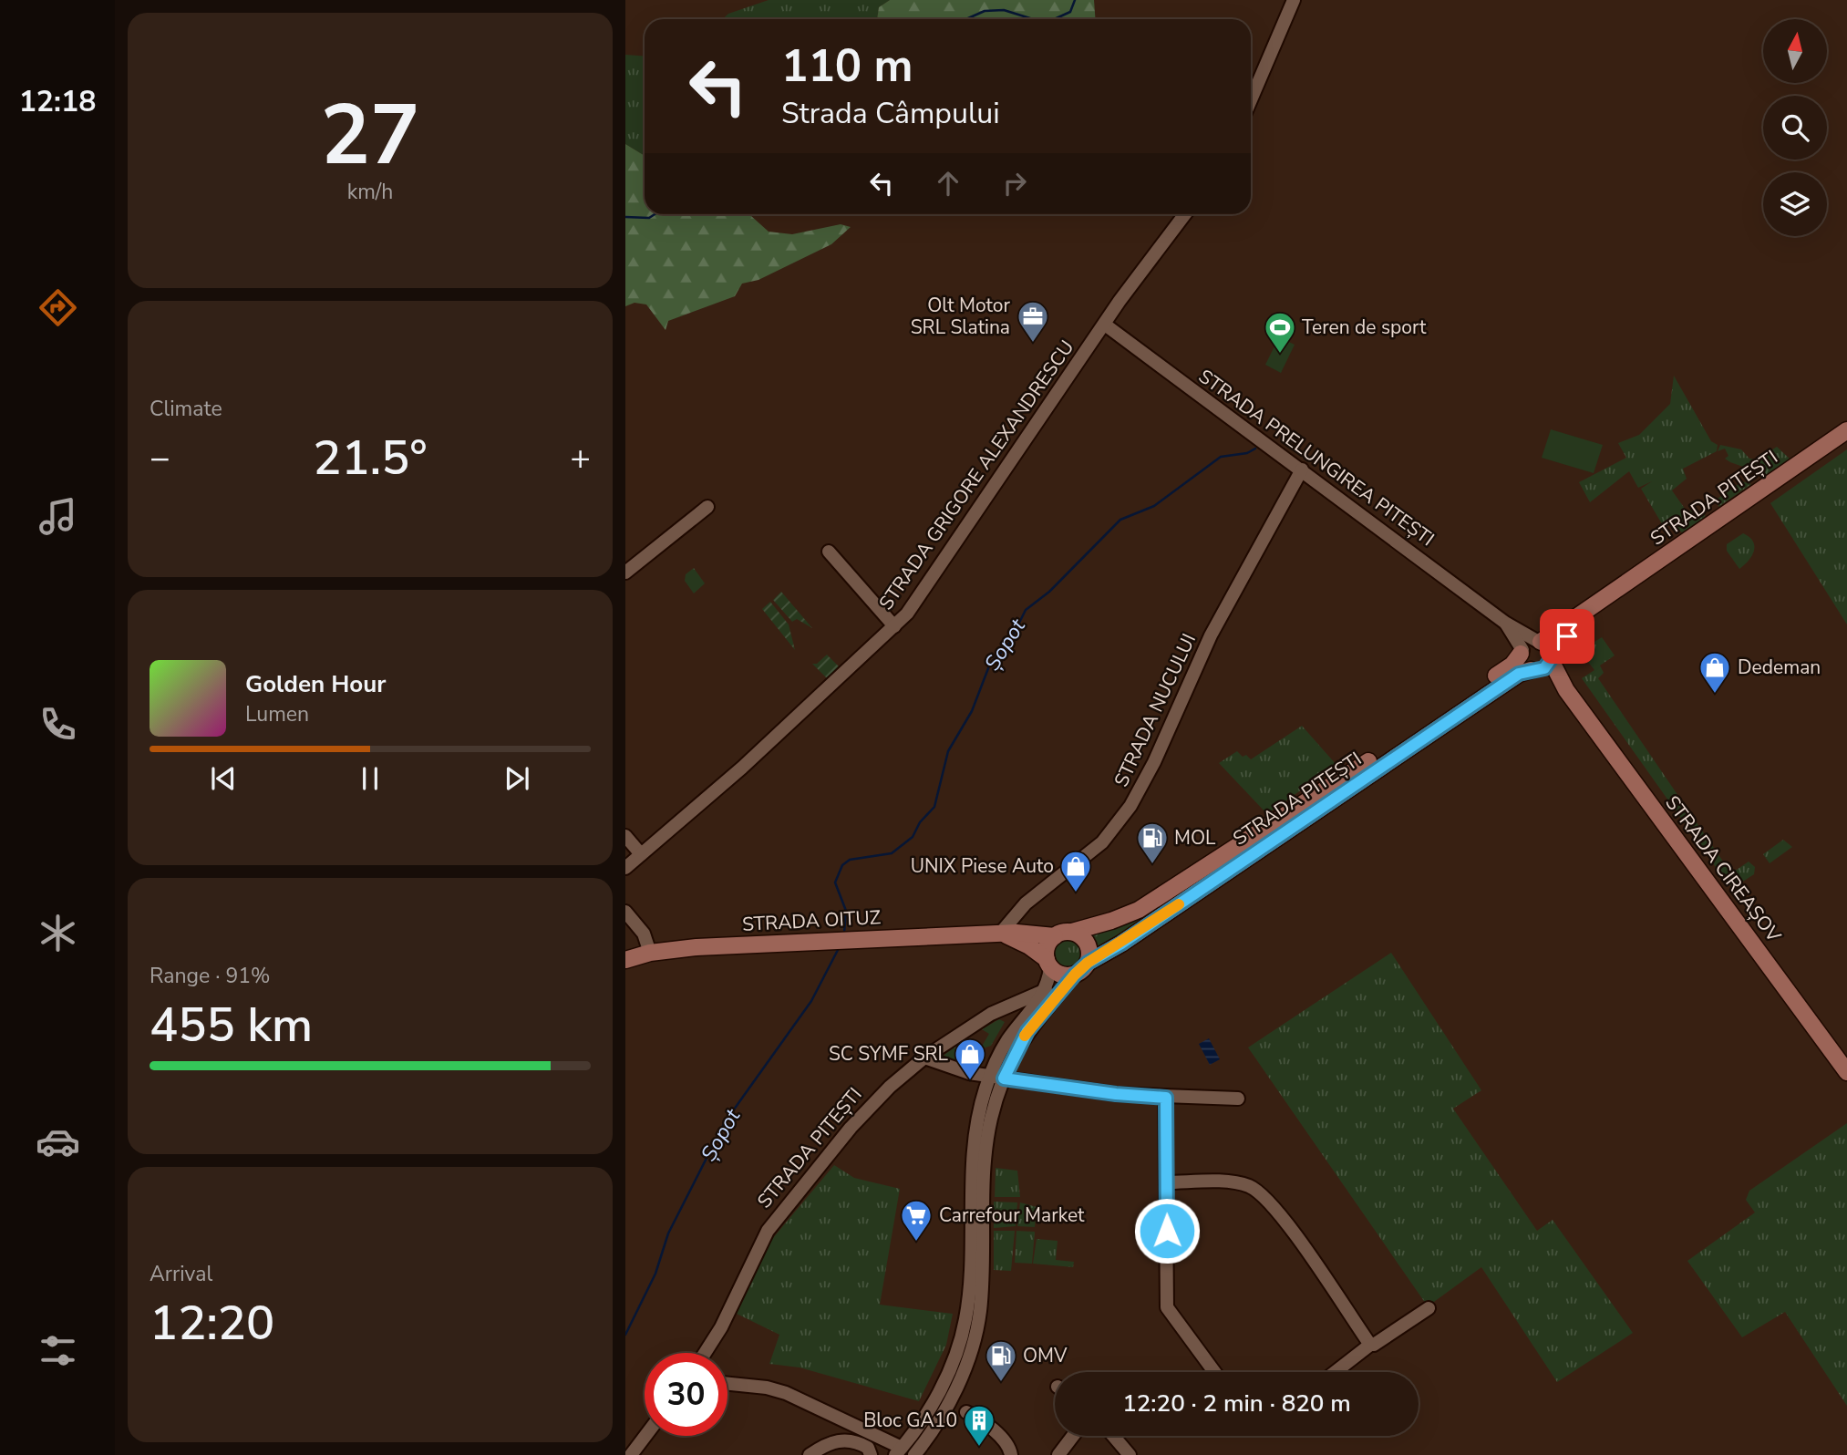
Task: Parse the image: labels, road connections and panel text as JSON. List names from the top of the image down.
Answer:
{
  "streets": {
    "main road": ["STRADA PITEȘTI", "STRADA CIREAȘOV", "STRADA OITUZ"],
    "street": ["STRADA PRELUNGIREA PITEȘTI", "STRADA GRIGORE ALEXANDRESCU", "STRADA NUCULUI"]
  },
  "crossings": [
    ["STRADA PRELUNGIREA PITEȘTI", "STRADA GRIGORE ALEXANDRESCU"],
    ["STRADA PRELUNGIREA PITEȘTI", "STRADA PITEȘTI"],
    ["STRADA PRELUNGIREA PITEȘTI", "STRADA NUCULUI"],
    ["STRADA PRELUNGIREA PITEȘTI", "STRADA CIREAȘOV"],
    ["STRADA PITEȘTI", "STRADA CIREAȘOV"],
    ["STRADA PITEȘTI", "STRADA OITUZ"],
    ["STRADA NUCULUI", "STRADA OITUZ"]
  ],
  "water": ["Șopot"],
  "places": {
    "office": ["Olt Motor SRL Slatina"],
    "sports": ["Teren de sport"],
    "shop": ["Dedeman", "UNIX Piese Auto", "SC SYMF SRL"],
    "fuel station": ["MOL", "OMV"],
    "supermarket": ["Carrefour Market"],
    "building": ["Bloc GA10"]
  },
  "north": "top",
  "page": {
    "tabs": "12:18",
    "tile": [
      ["27", "km/h"],
      "Climate",
      ["Range · 91%", "455 km"],
      ["Arrival", "12:20"]
    ],
    "turn": ["110 m", "Strada Câmpului"],
    "heat": ["−", "21.5°", "+"],
    "song": ["Golden Hour", "Lumen"],
    "limit": "30",
    "trip": "12:20 · 2 min · 820 m"
  }
}
